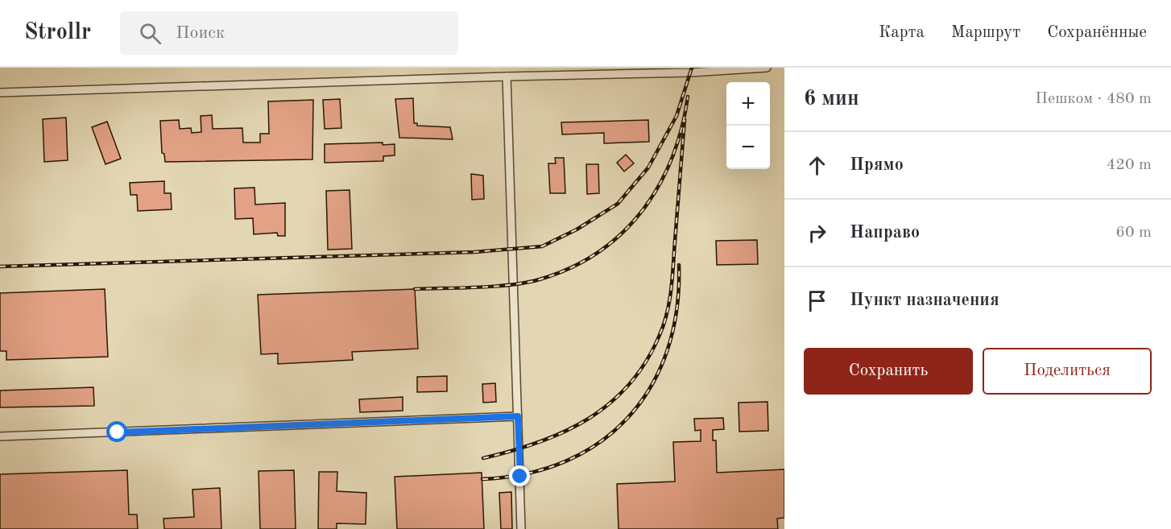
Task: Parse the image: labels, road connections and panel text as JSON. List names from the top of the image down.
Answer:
{
  "page": {
    "header": "Strollr",
    "search": "Поиск",
    "nav": ["Карта", "Маршрут", "Сохранённые"],
    "heading": ["6 мин", "Пешком · 480 m"],
    "map_buttons": ["+", "−"],
    "list": [
      ["Прямо", "420 m"],
      ["Направо", "60 m"],
      "Пункт назначения"
    ],
    "buttons": ["Сохранить", "Поделиться"]
  }
}
